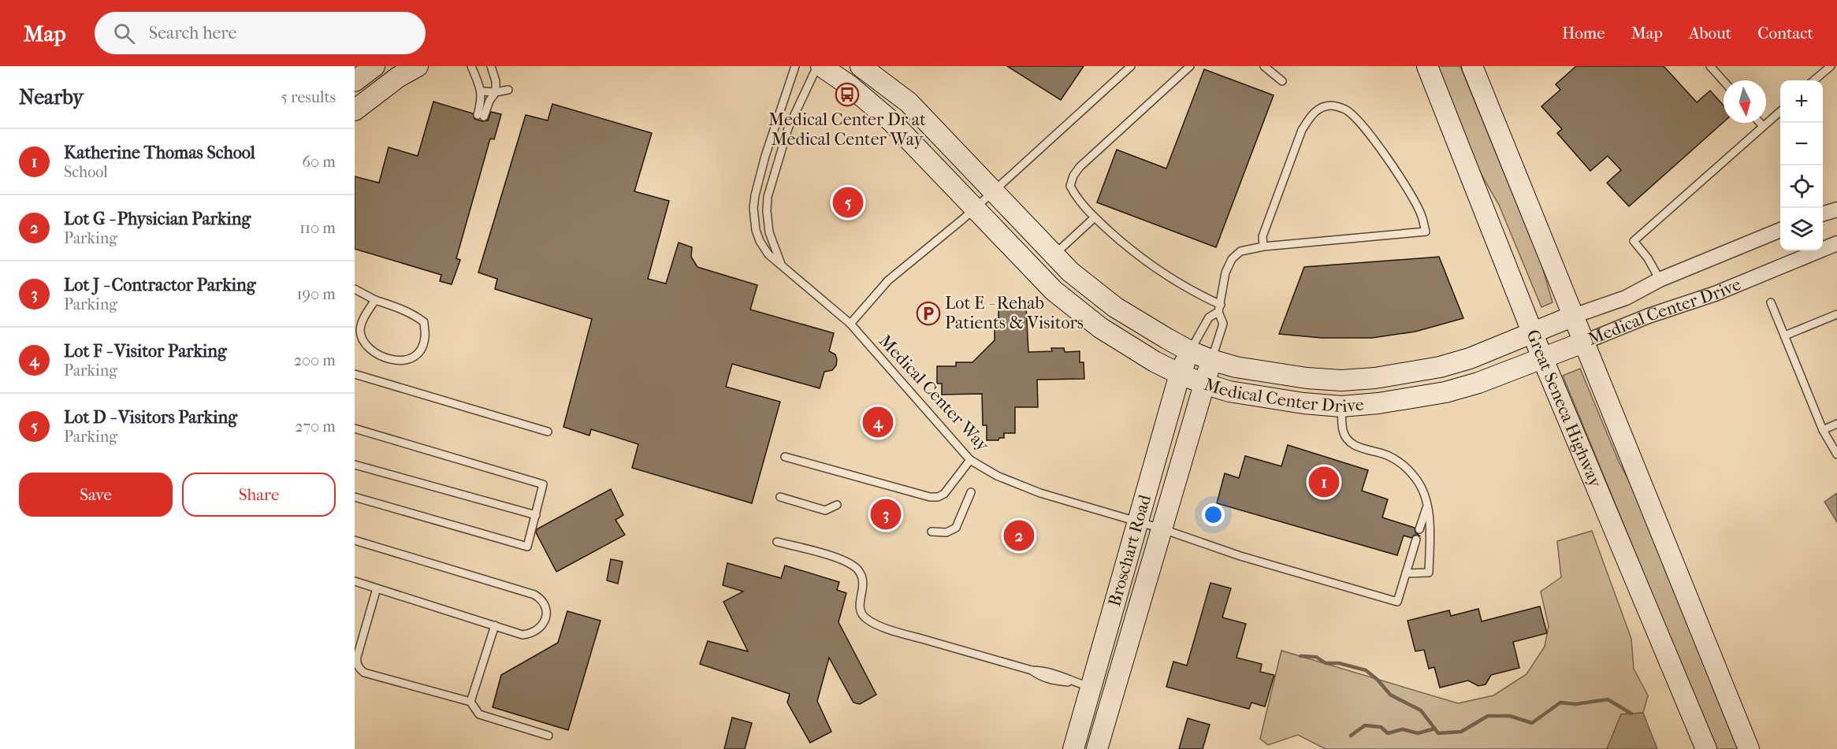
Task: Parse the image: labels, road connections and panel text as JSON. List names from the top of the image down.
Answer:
{
  "streets": {
    "street": ["Medical Center Drive", "Great Seneca Highway", "Broschart Road"],
    "lane": ["Medical Center Way"]
  },
  "crossings": [
    ["Medical Center Drive", "Great Seneca Highway"],
    ["Medical Center Drive", "Broschart Road"],
    ["Medical Center Way", "Broschart Road"]
  ],
  "places": {
    "bus stop": ["Medical Center Dr at Medical Center Way"],
    "parking": ["Lot E - Rehab Patients & Visitors"]
  },
  "north": "bottom",
  "page": {
    "header": "Map",
    "search": "Search here",
    "nav": [
      "Home",
      "Map",
      "About",
      "Contact"
    ],
    "heading": ["Nearby", "5 results"],
    "map_buttons": ["+", "−"],
    "list": [
      {
        "mark": "1",
        "name": "Katherine Thomas School",
        "note": "School",
        "value": "60 m"
      },
      {
        "mark": "2",
        "name": "Lot G - Physician Parking",
        "note": "Parking",
        "value": "110 m"
      },
      {
        "mark": "3",
        "name": "Lot J - Contractor Parking",
        "note": "Parking",
        "value": "190 m"
      },
      {
        "mark": "4",
        "name": "Lot F - Visitor Parking",
        "note": "Parking",
        "value": "200 m"
      },
      {
        "mark": "5",
        "name": "Lot D - Visitors Parking",
        "note": "Parking",
        "value": "270 m"
      }
    ],
    "pins": [
      "5",
      "4",
      "1",
      "3",
      "2"
    ],
    "buttons": ["Save", "Share"]
  }
}
